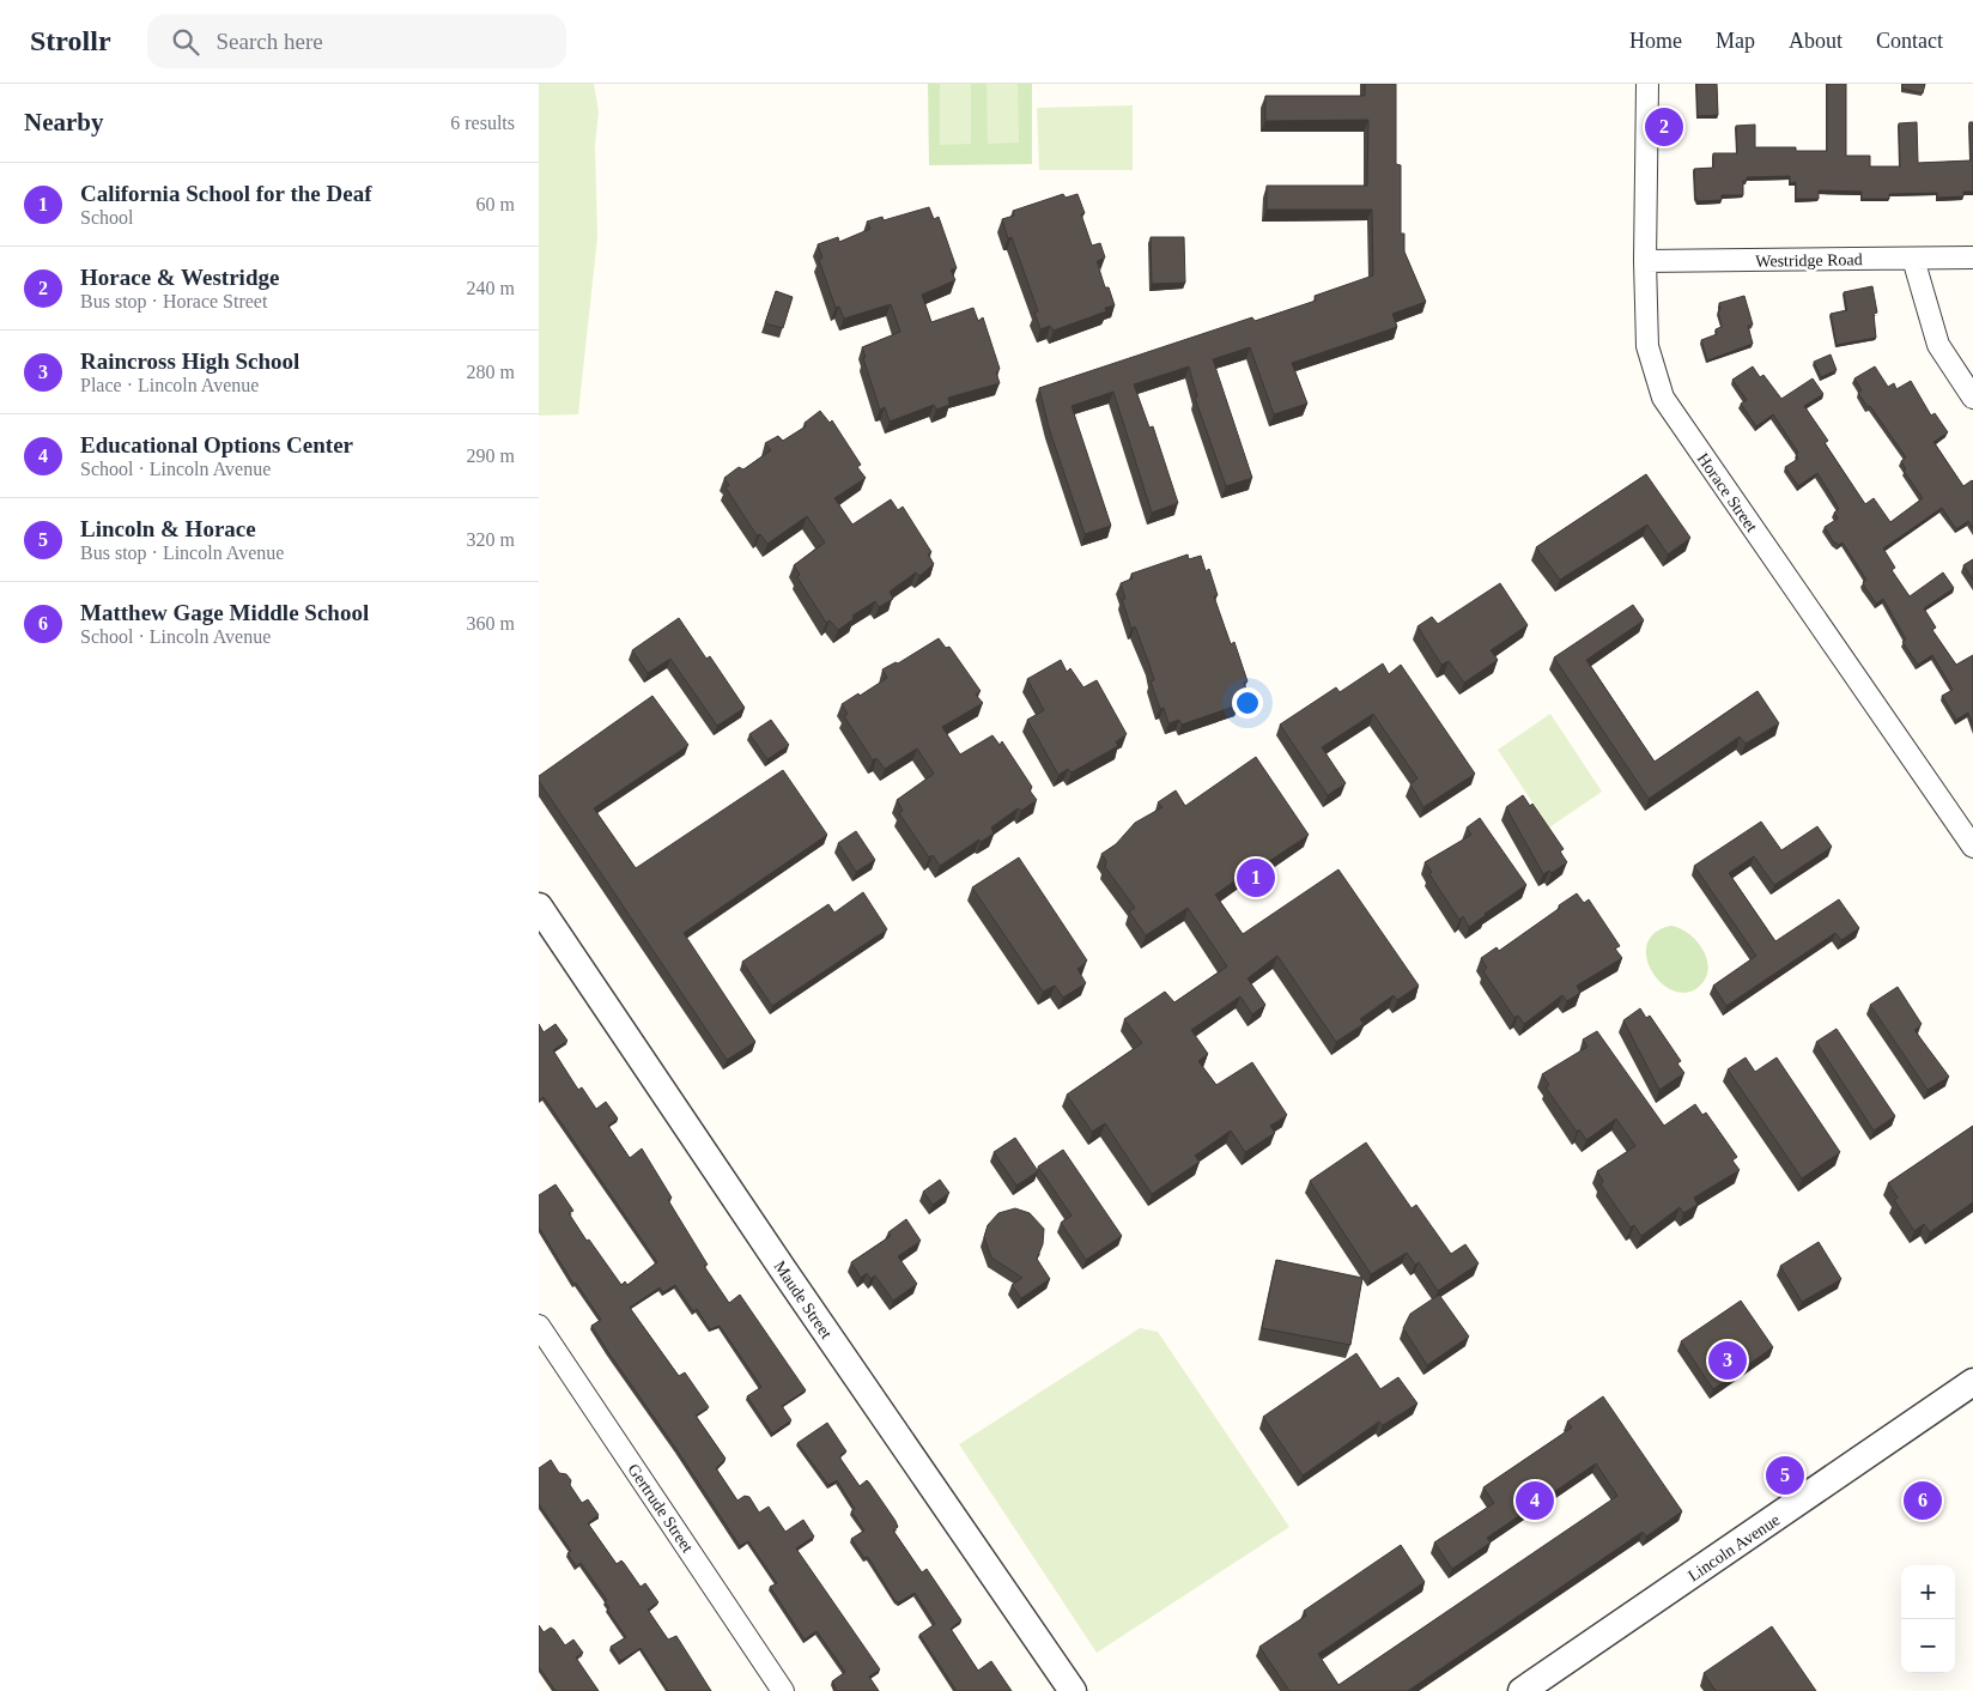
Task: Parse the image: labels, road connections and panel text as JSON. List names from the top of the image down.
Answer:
{
  "streets": {
    "street": [
      "Westridge Road",
      "Horace Street",
      "Maude Street",
      "Gertrude Street",
      "Lincoln Avenue"
    ]
  },
  "crossings": [
    ["Westridge Road", "Horace Street"]
  ],
  "page": {
    "header": "Strollr",
    "search": "Search here",
    "nav": [
      "Home",
      "Map",
      "About",
      "Contact"
    ],
    "heading": ["Nearby", "6 results"],
    "pins": [
      "2",
      "1",
      "3",
      "5",
      "4",
      "6"
    ],
    "list": [
      {
        "mark": "1",
        "name": "California School for the Deaf",
        "note": "School",
        "value": "60 m"
      },
      {
        "mark": "2",
        "name": "Horace & Westridge",
        "note": "Bus stop · Horace Street",
        "value": "240 m"
      },
      {
        "mark": "3",
        "name": "Raincross High School",
        "note": "Place · Lincoln Avenue",
        "value": "280 m"
      },
      {
        "mark": "4",
        "name": "Educational Options Center",
        "note": "School · Lincoln Avenue",
        "value": "290 m"
      },
      {
        "mark": "5",
        "name": "Lincoln & Horace",
        "note": "Bus stop · Lincoln Avenue",
        "value": "320 m"
      },
      {
        "mark": "6",
        "name": "Matthew Gage Middle School",
        "note": "School · Lincoln Avenue",
        "value": "360 m"
      }
    ],
    "map_buttons": ["+", "−"]
  }
}
